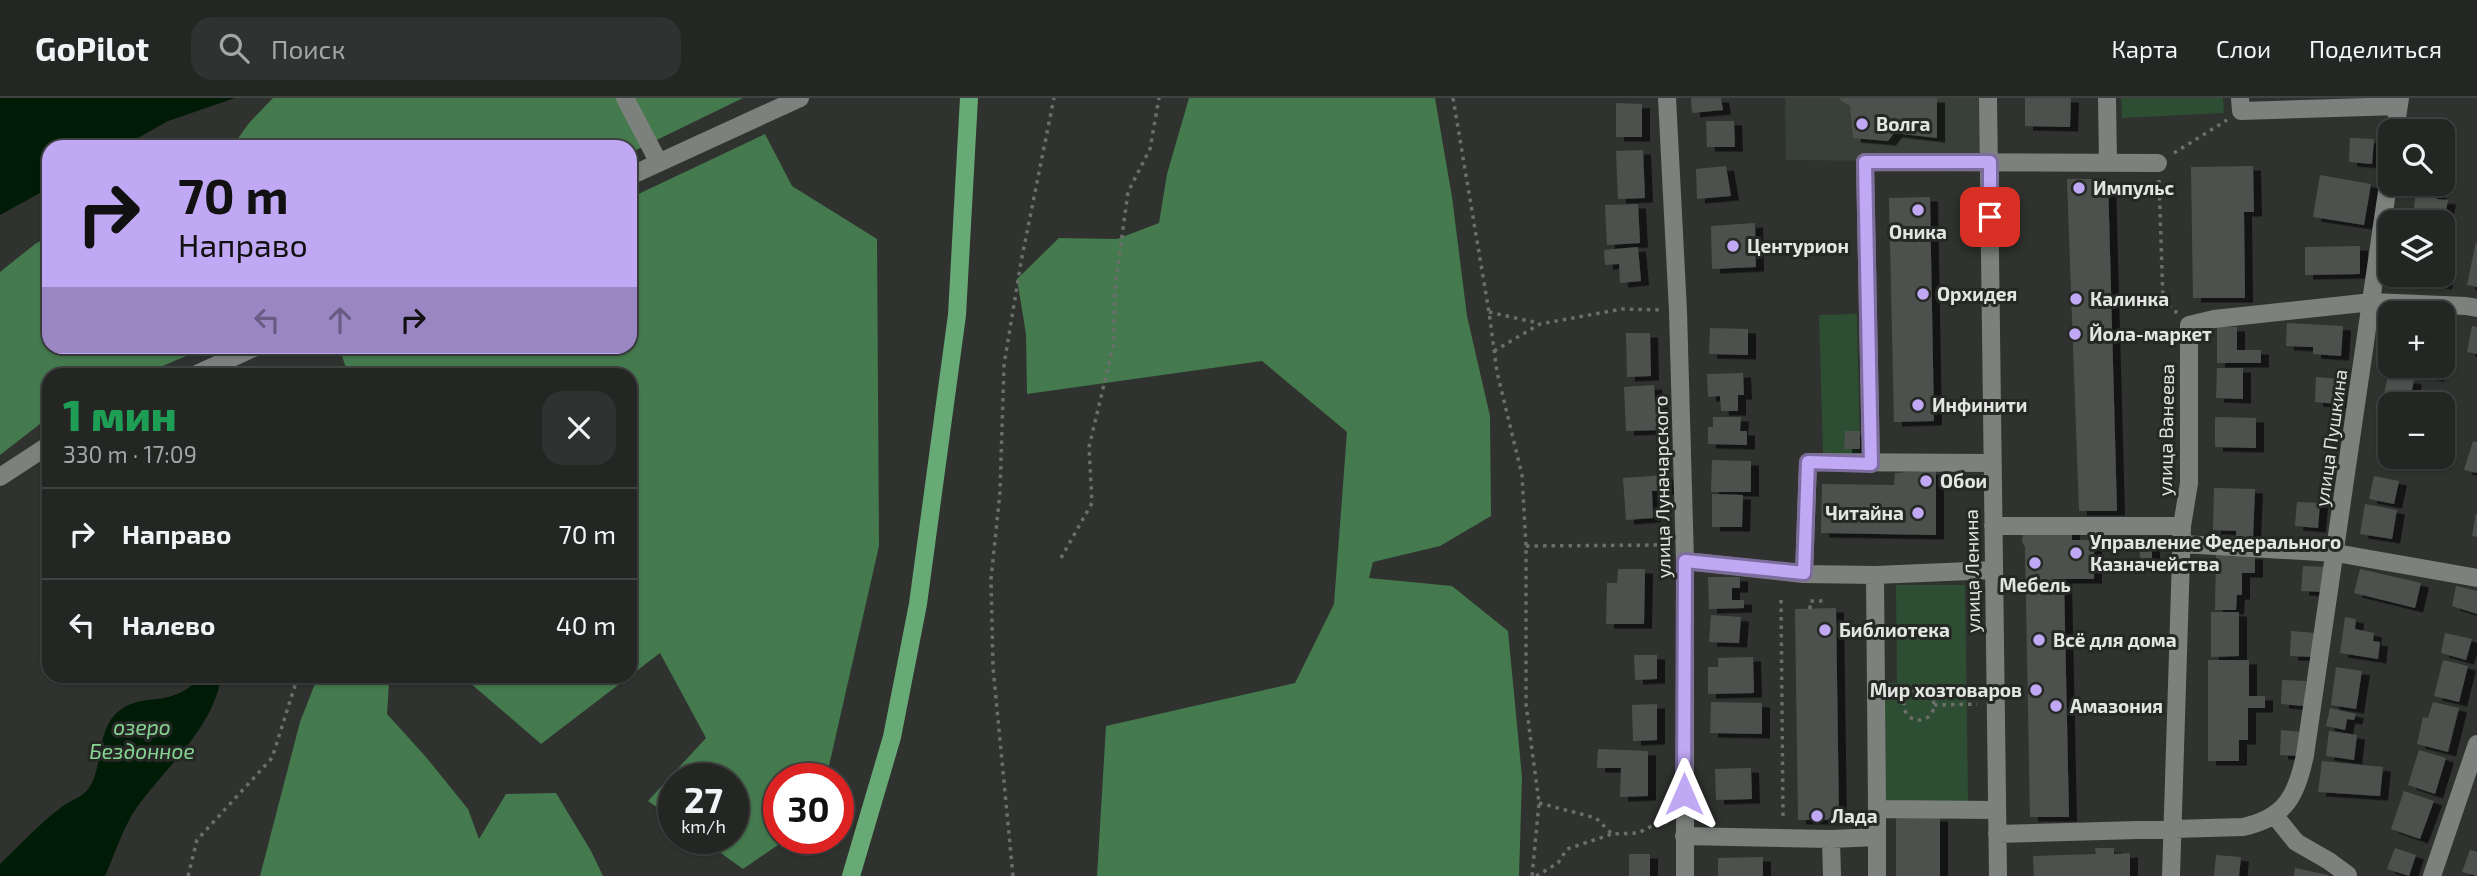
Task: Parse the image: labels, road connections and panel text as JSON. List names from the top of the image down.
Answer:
{
  "streets": {
    "street": [
      "улица Ванеева",
      "улица Пушкина",
      "улица Луначарского",
      "улица Ленина"
    ]
  },
  "water": ["озеро Бездонное"],
  "places": [
    "Волга",
    "Импульс",
    "Оника",
    "Центурион",
    "Орхидея",
    "Калинка",
    "Йола-маркет",
    "Инфинити",
    "Обои",
    "Читайна",
    "Управление Федерального Казначейства",
    "Мебель",
    "Библиотека",
    "Всё для дома",
    "Мир хозтоваров",
    "Амазония",
    "Лада"
  ],
  "page": {
    "header": "GoPilot",
    "search": "Поиск",
    "nav": ["Карта", "Слои", "Поделиться"],
    "map_buttons": ["+", "−"],
    "turn": ["70 m", "Направо"],
    "heading": ["1 мин", "330 m · 17:09"],
    "list": [
      {
        "name": "Направо",
        "value": "70 m"
      },
      {
        "name": "Налево",
        "value": "40 m"
      }
    ],
    "speed": "27 km/h",
    "limit": "30"
  }
}
